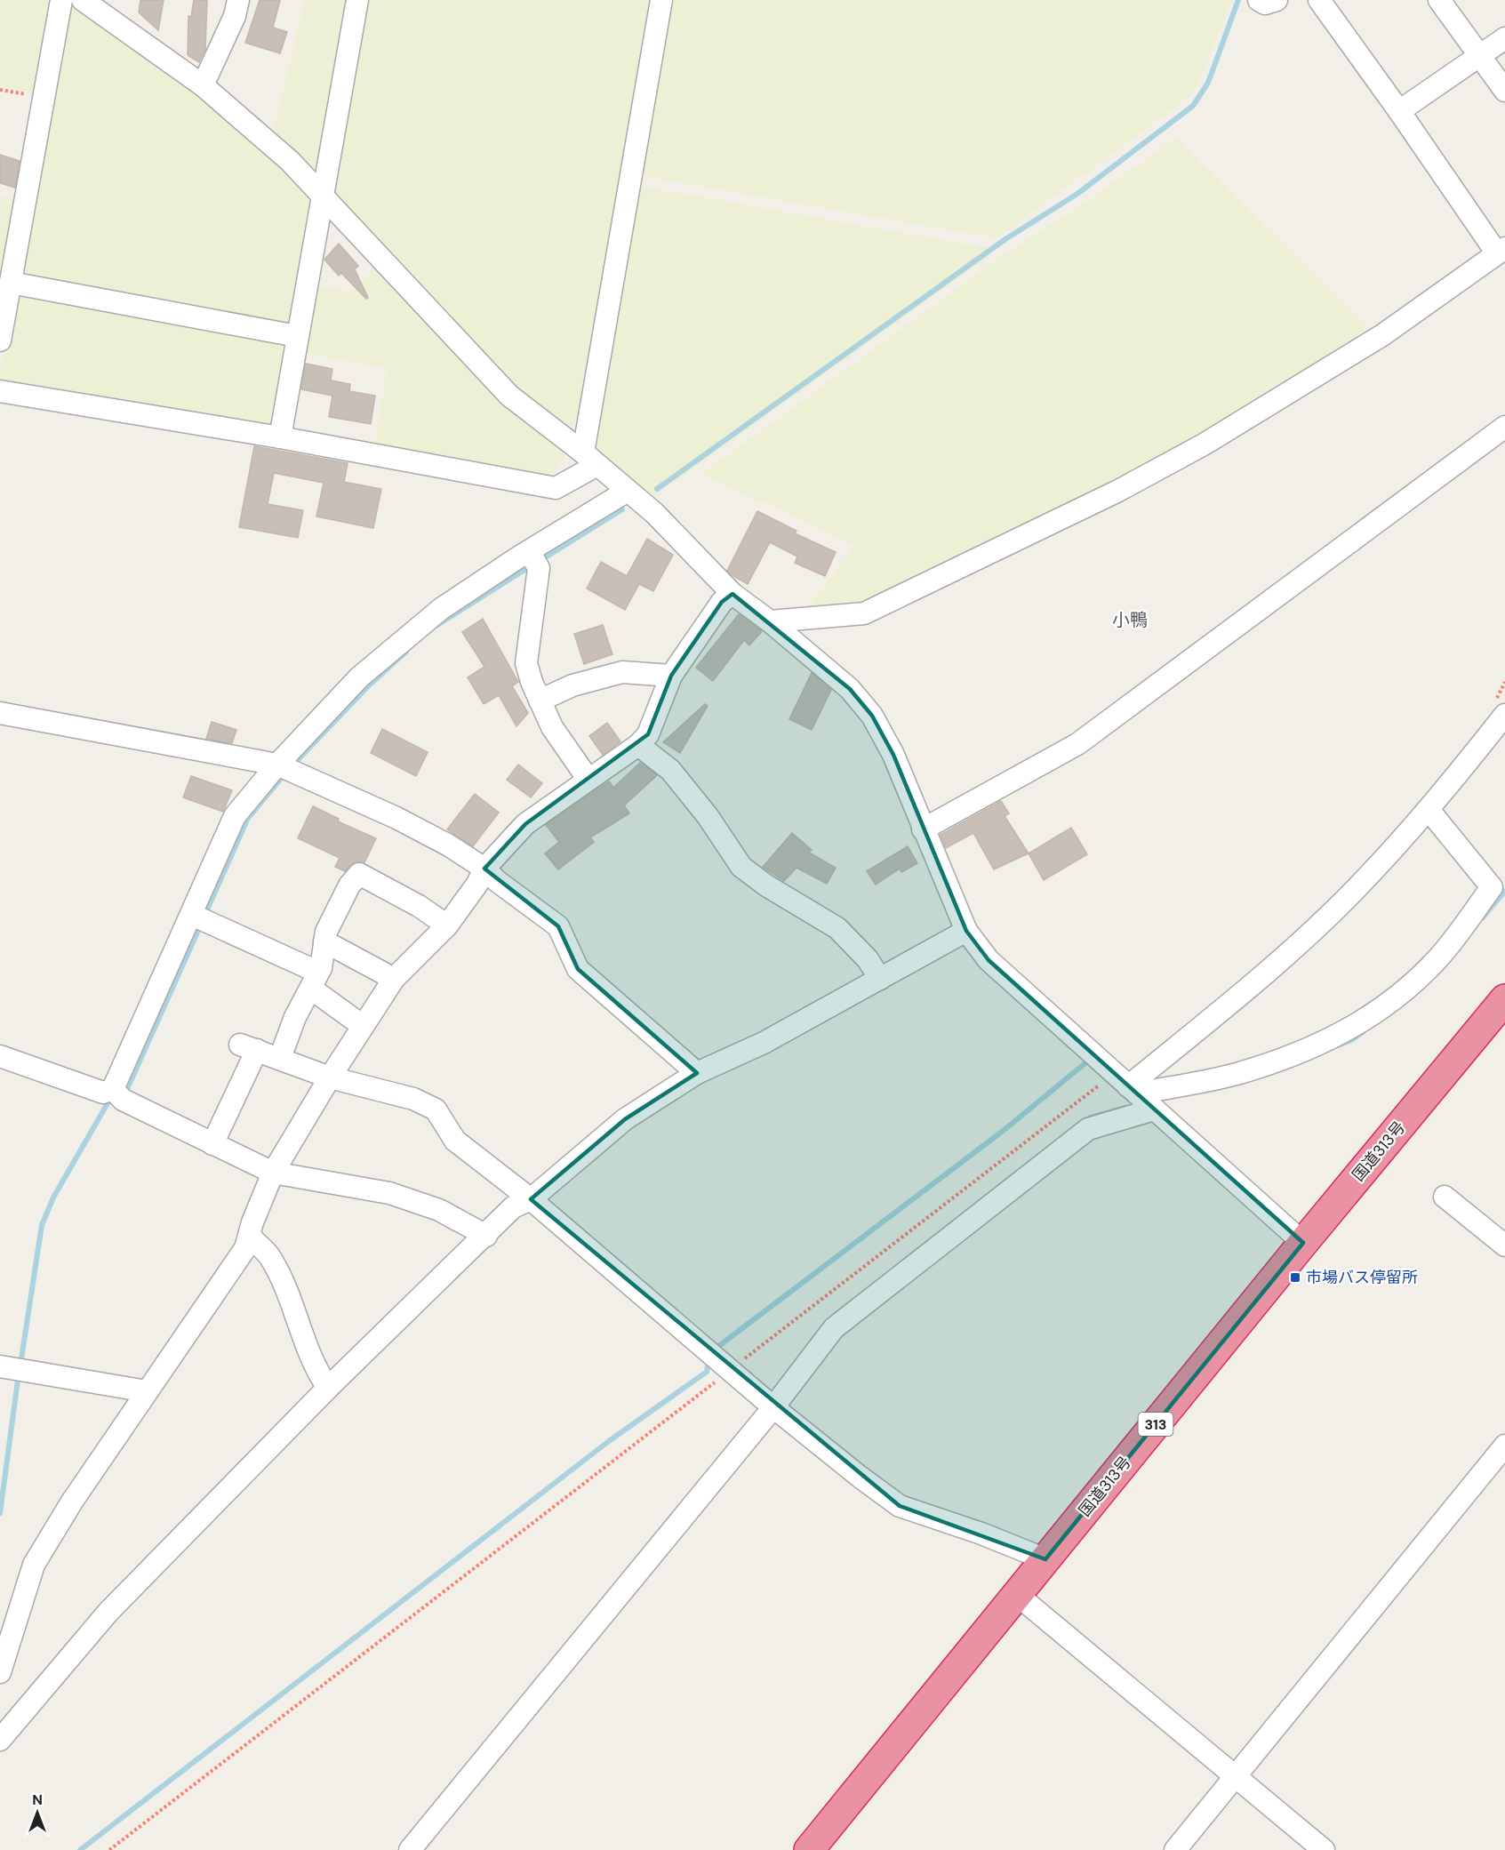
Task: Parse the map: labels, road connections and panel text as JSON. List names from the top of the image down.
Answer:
{
  "streets": {
    "highway": ["国道313号", "313"]
  },
  "districts": ["小鴨"],
  "places": {
    "transit": ["市場バス停留所"]
  },
  "north": "top"
}
